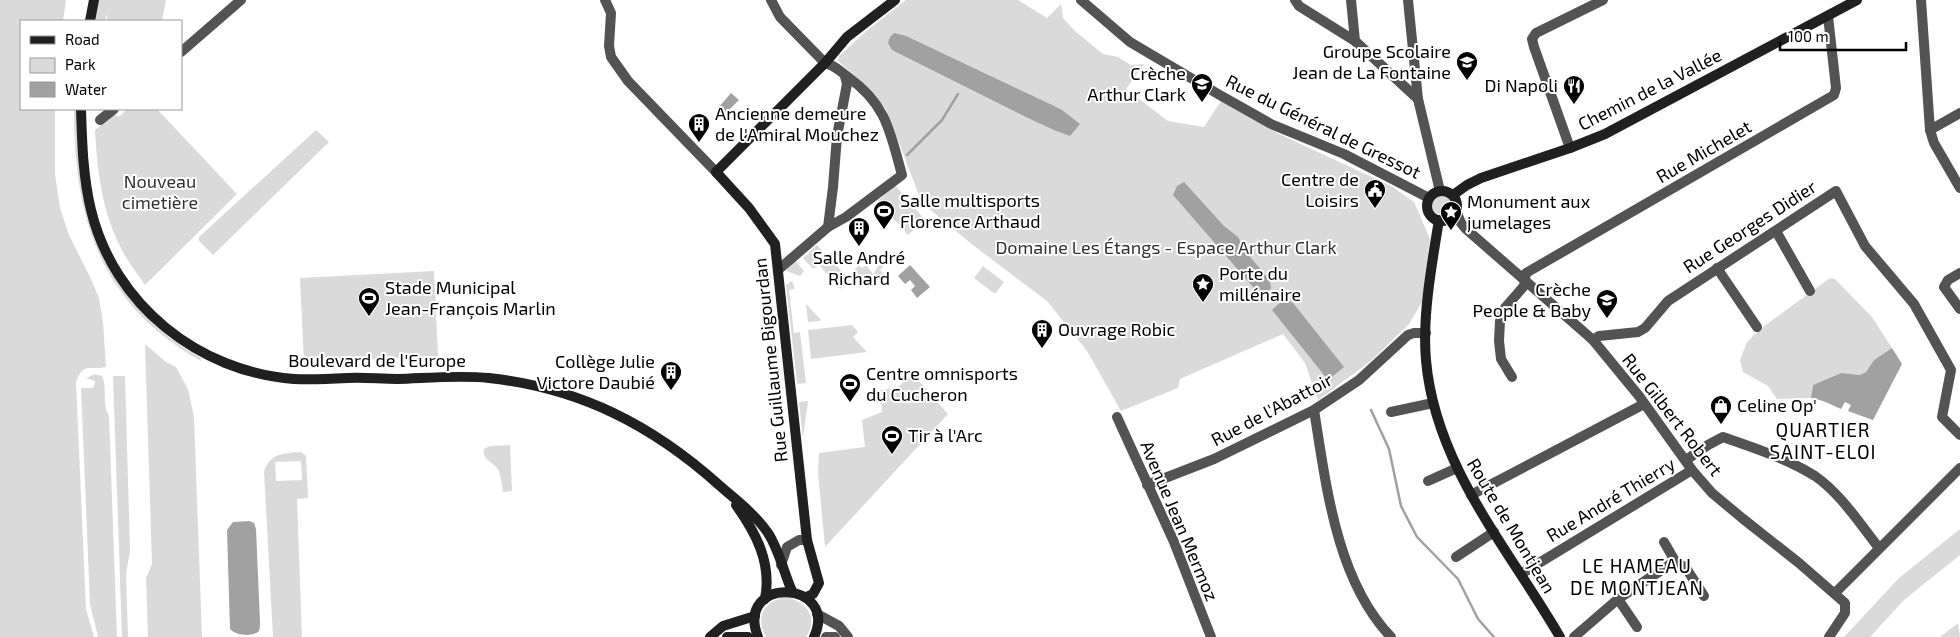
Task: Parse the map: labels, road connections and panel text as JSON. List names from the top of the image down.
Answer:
{
  "streets": {
    "street": [
      "Chemin de la Vallée",
      "Rue du Général de Gressot",
      "Rue Michelet",
      "Rue Georges Didier",
      "Rue Guillaume Bigourdan",
      "Boulevard de l'Europe",
      "Rue de l'Abattoir",
      "Rue Gilbert Robert",
      "Rue André Thierry",
      "Avenue Jean Mermoz",
      "Route de Montjean"
    ]
  },
  "crossings": [
    ["Chemin de la Vallée", "Rue du Général de Gressot"],
    ["Chemin de la Vallée", "Rue Michelet"],
    ["Chemin de la Vallée", "Rue Gilbert Robert"],
    ["Chemin de la Vallée", "Route de Montjean"],
    ["Rue du Général de Gressot", "Rue Gilbert Robert"],
    ["Rue du Général de Gressot", "Route de Montjean"],
    ["Rue Michelet", "Rue Gilbert Robert"],
    ["Rue Georges Didier", "Rue Gilbert Robert"],
    ["Rue de l'Abattoir", "Avenue Jean Mermoz"],
    ["Rue de l'Abattoir", "Route de Montjean"],
    ["Rue Gilbert Robert", "Rue André Thierry"],
    ["Rue Gilbert Robert", "Route de Montjean"],
    ["Rue André Thierry", "Route de Montjean"]
  ],
  "districts": ["QUARTIER SAINT-ELOI", "LE HAMEAU DE MONTJEAN"],
  "parks": ["Nouveau cimetière", "Domaine Les Étangs - Espace Arthur Clark"],
  "places": {
    "school or university": ["Groupe Scolaire Jean de La Fontaine", "Crèche Arthur Clark", "Crèche People & Baby"],
    "restaurant": ["Di Napoli"],
    "building": [
      "Ancienne demeure de l'Amiral Mouchez",
      "Salle André Richard",
      "Ouvrage Robic",
      "Collège Julie Victore Daubié"
    ],
    "public building": ["Centre de Loisirs"],
    "sports": [
      "Salle multisports Florence Arthaud",
      "Stade Municipal Jean-François Marlin",
      "Centre omnisports du Cucheron",
      "Tir à l'Arc"
    ],
    "place": ["Monument aux jumelages", "Porte du millénaire"],
    "shop": ["Celine Op'"]
  },
  "legend": ["Road", "Park", "Water"],
  "scale_bar": "100 m"
}
